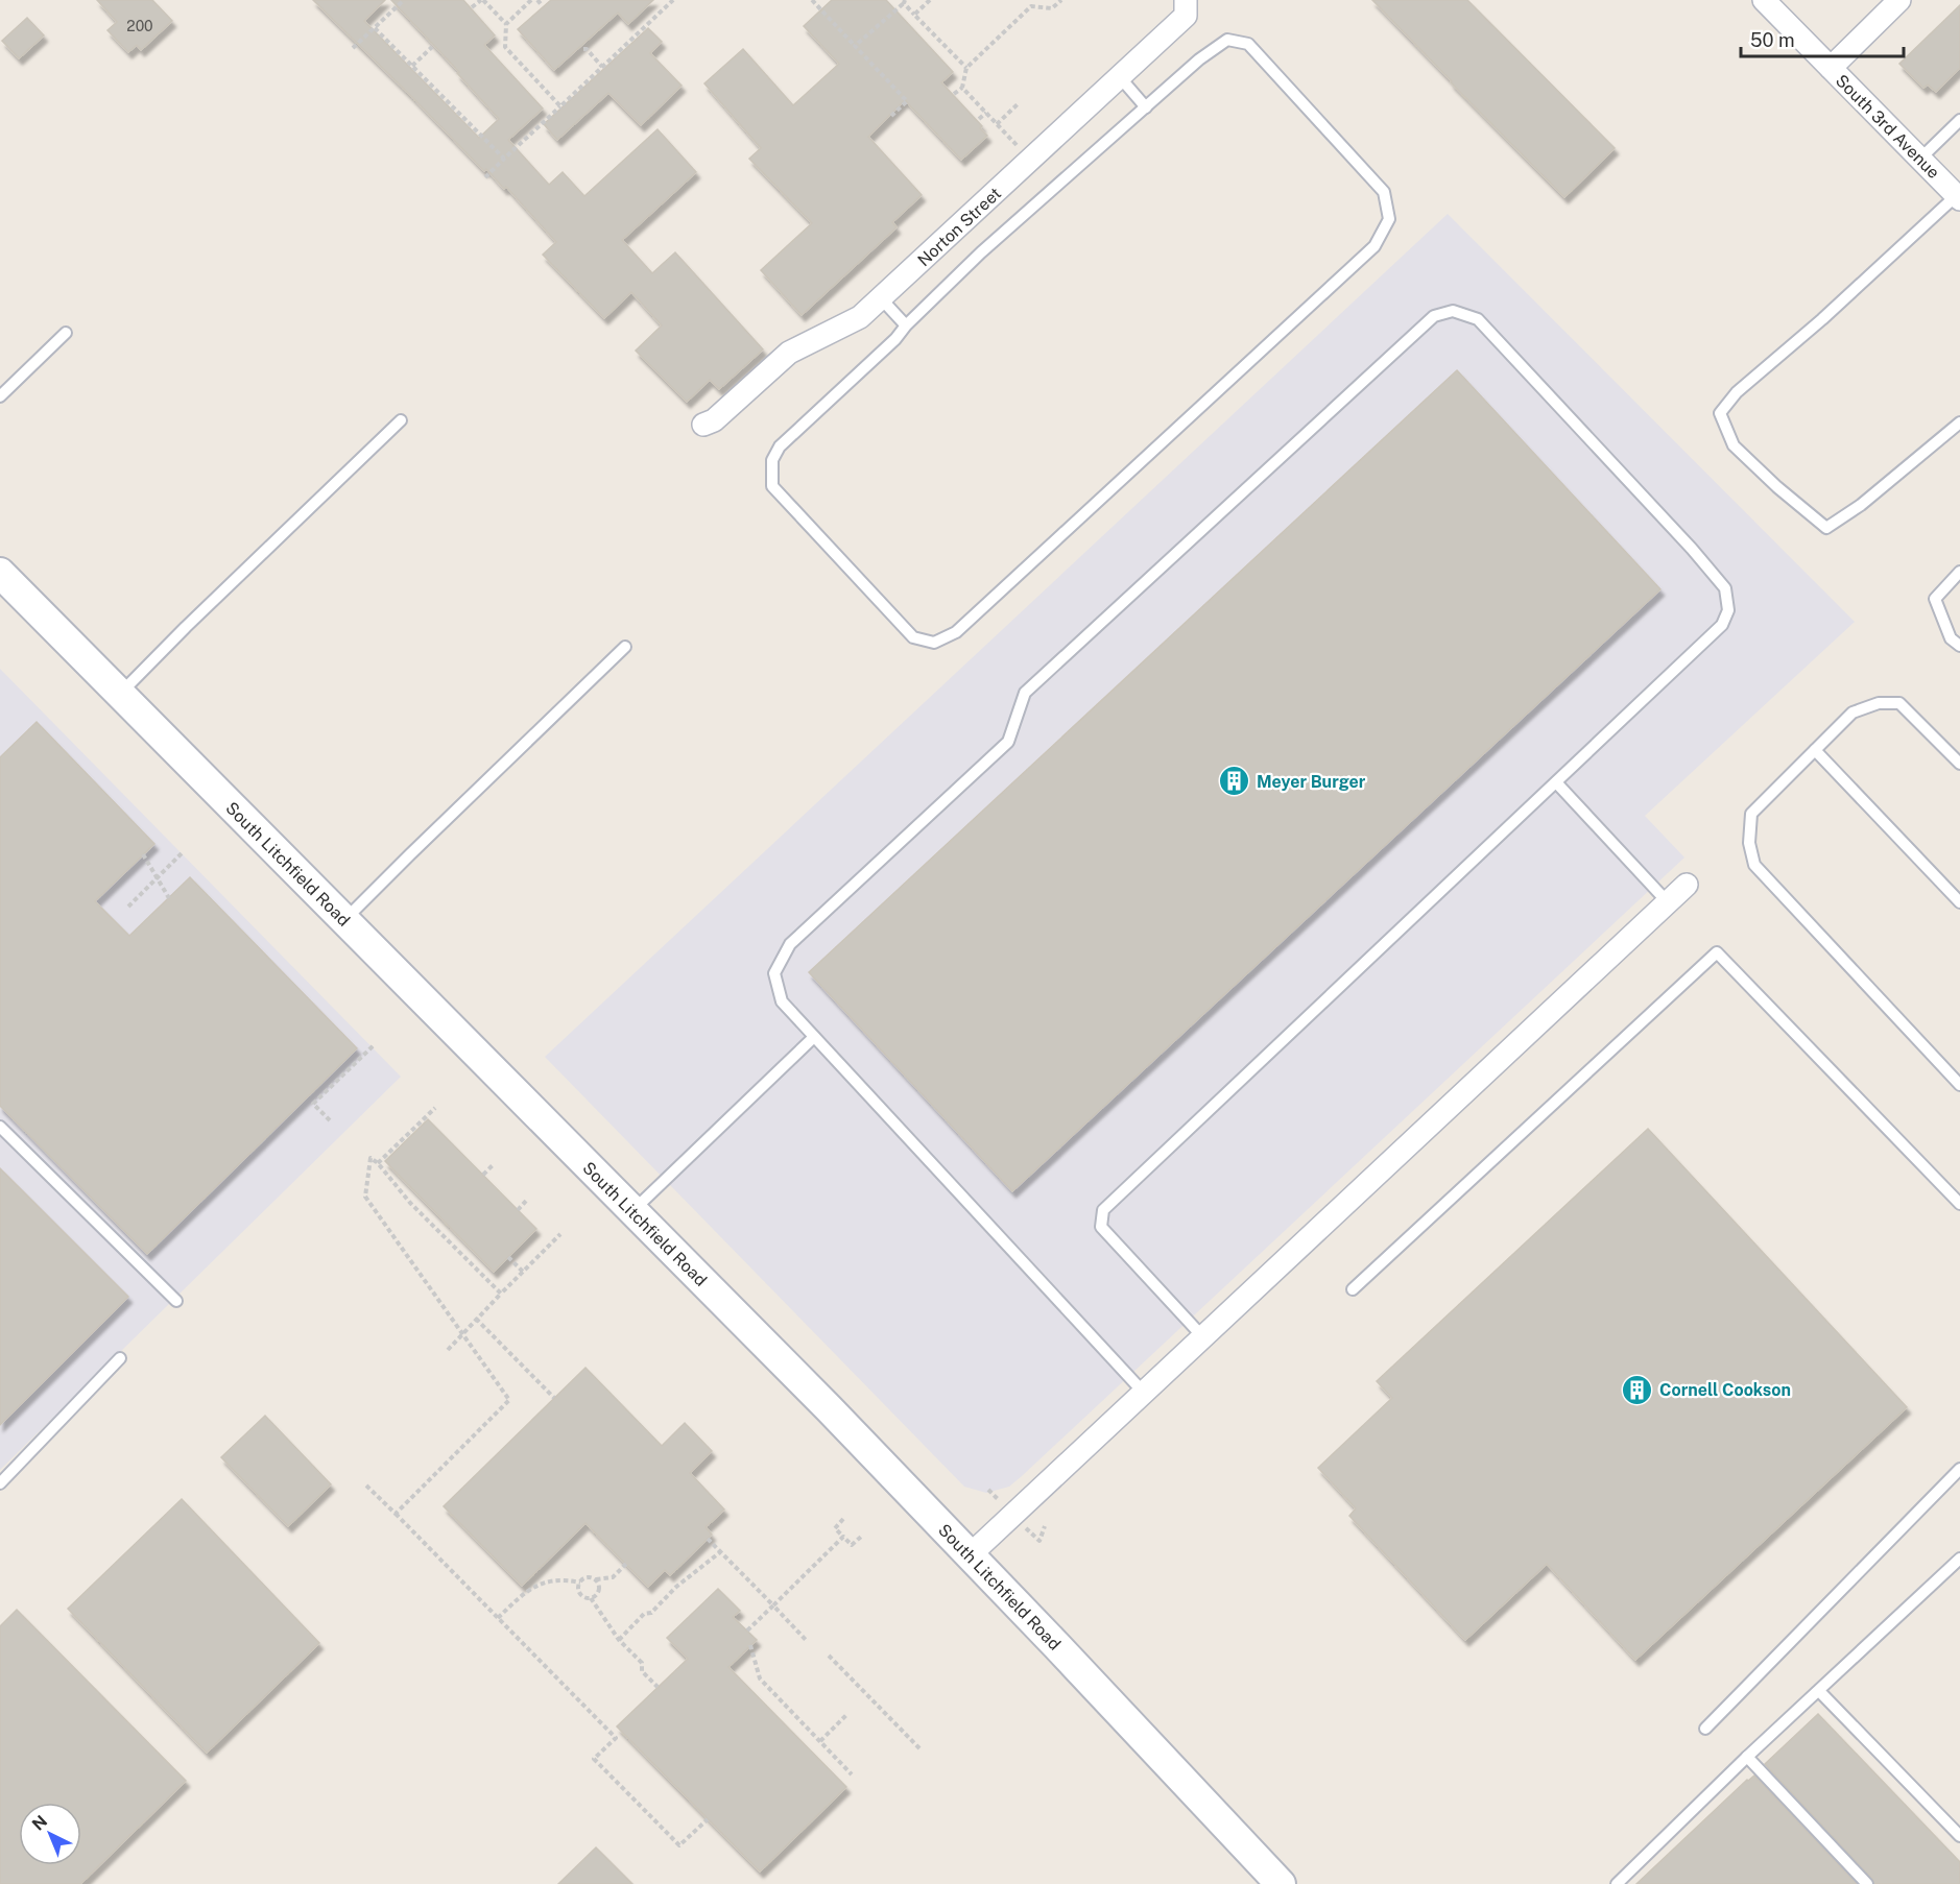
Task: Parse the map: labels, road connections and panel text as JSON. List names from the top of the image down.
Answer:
{
  "streets": {
    "main road": ["South Litchfield Road"],
    "street": ["South 3rd Avenue", "Norton Street"]
  },
  "places": {
    "building": ["Meyer Burger", "Cornell Cookson"]
  },
  "house_numbers": ["200"],
  "scale_bar": "50 m",
  "north": "top left"
}
